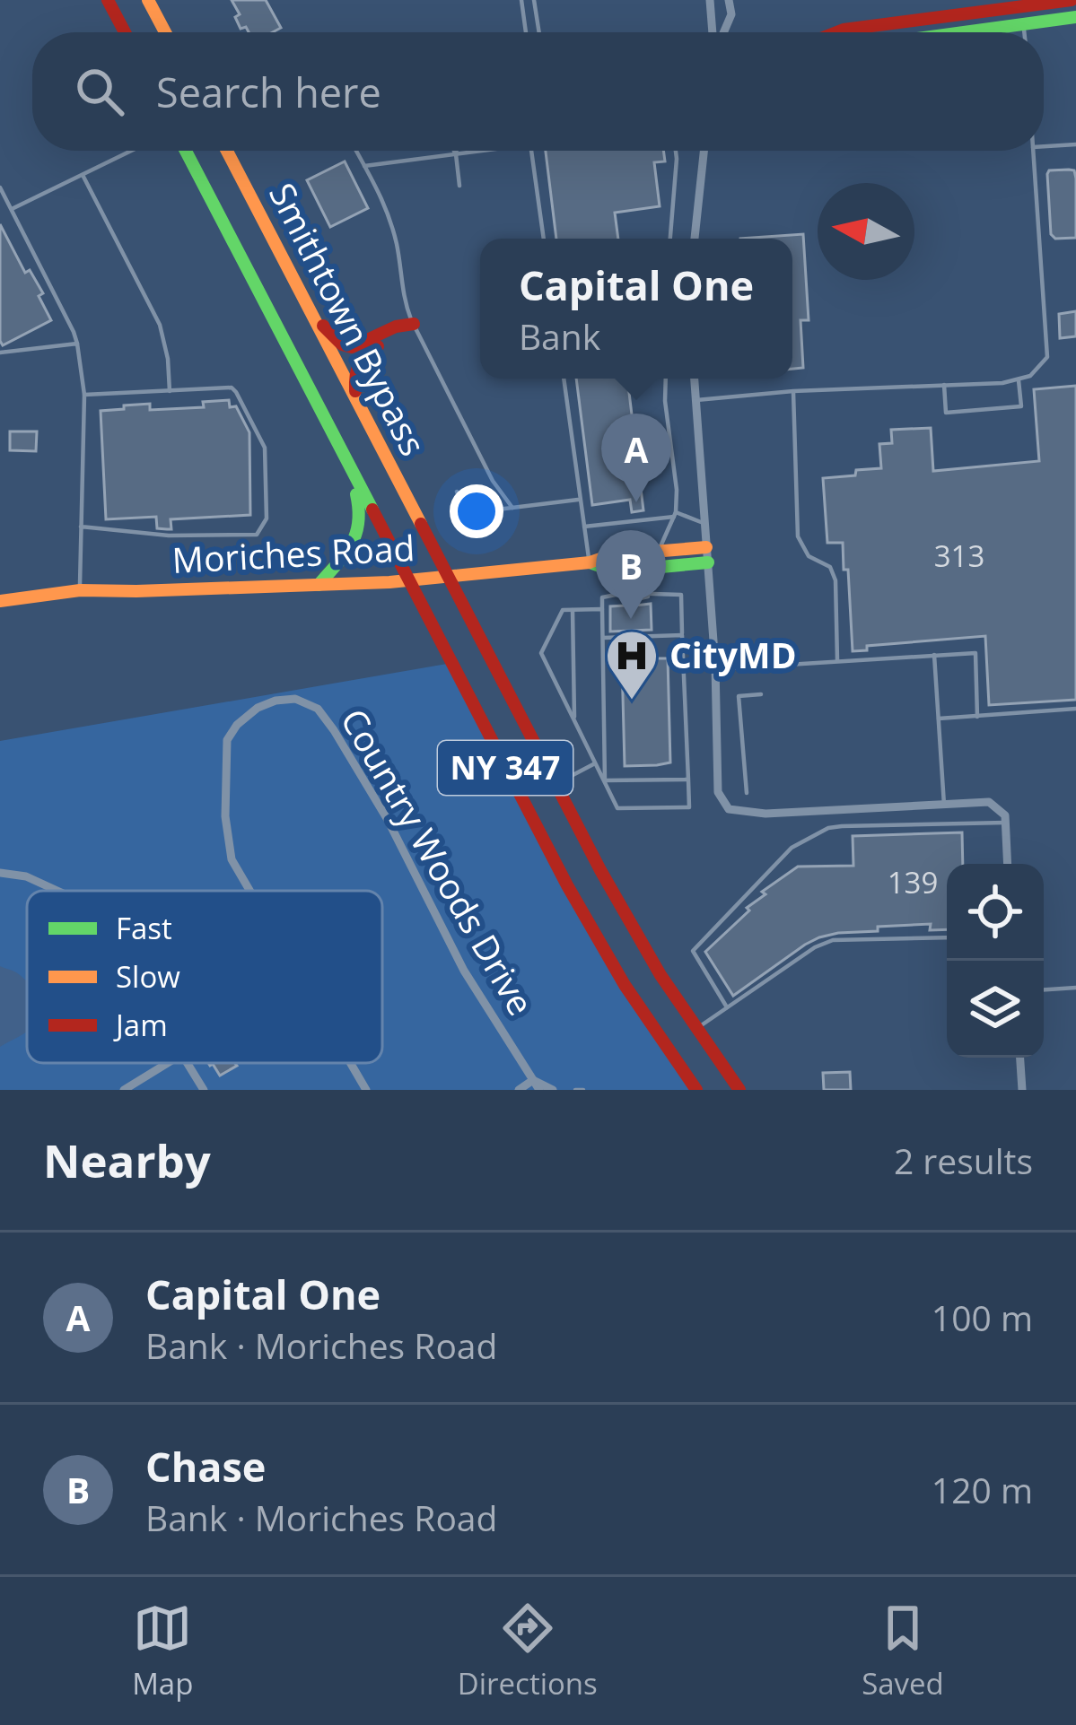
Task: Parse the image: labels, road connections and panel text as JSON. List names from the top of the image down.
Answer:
{
  "streets": {
    "main road": ["Smithtown Bypass", "Moriches Road", "NY 347"],
    "street": ["Country Woods Drive"]
  },
  "crossings": [
    ["Smithtown Bypass", "Moriches Road"]
  ],
  "places": {
    "hospital": ["CityMD"]
  },
  "house_numbers": ["313", "139"],
  "legend": ["Fast", "Slow", "Jam"],
  "north": "left",
  "page": {
    "search": "Search here",
    "popup": ["Capital One", "Bank"],
    "pins": ["A", "B"],
    "heading": ["Nearby", "2 results"],
    "list": [
      {
        "mark": "A",
        "name": "Capital One",
        "note": "Bank · Moriches Road",
        "value": "100 m"
      },
      {
        "mark": "B",
        "name": "Chase",
        "note": "Bank · Moriches Road",
        "value": "120 m"
      }
    ],
    "nav": ["Map", "Directions", "Saved"]
  }
}
